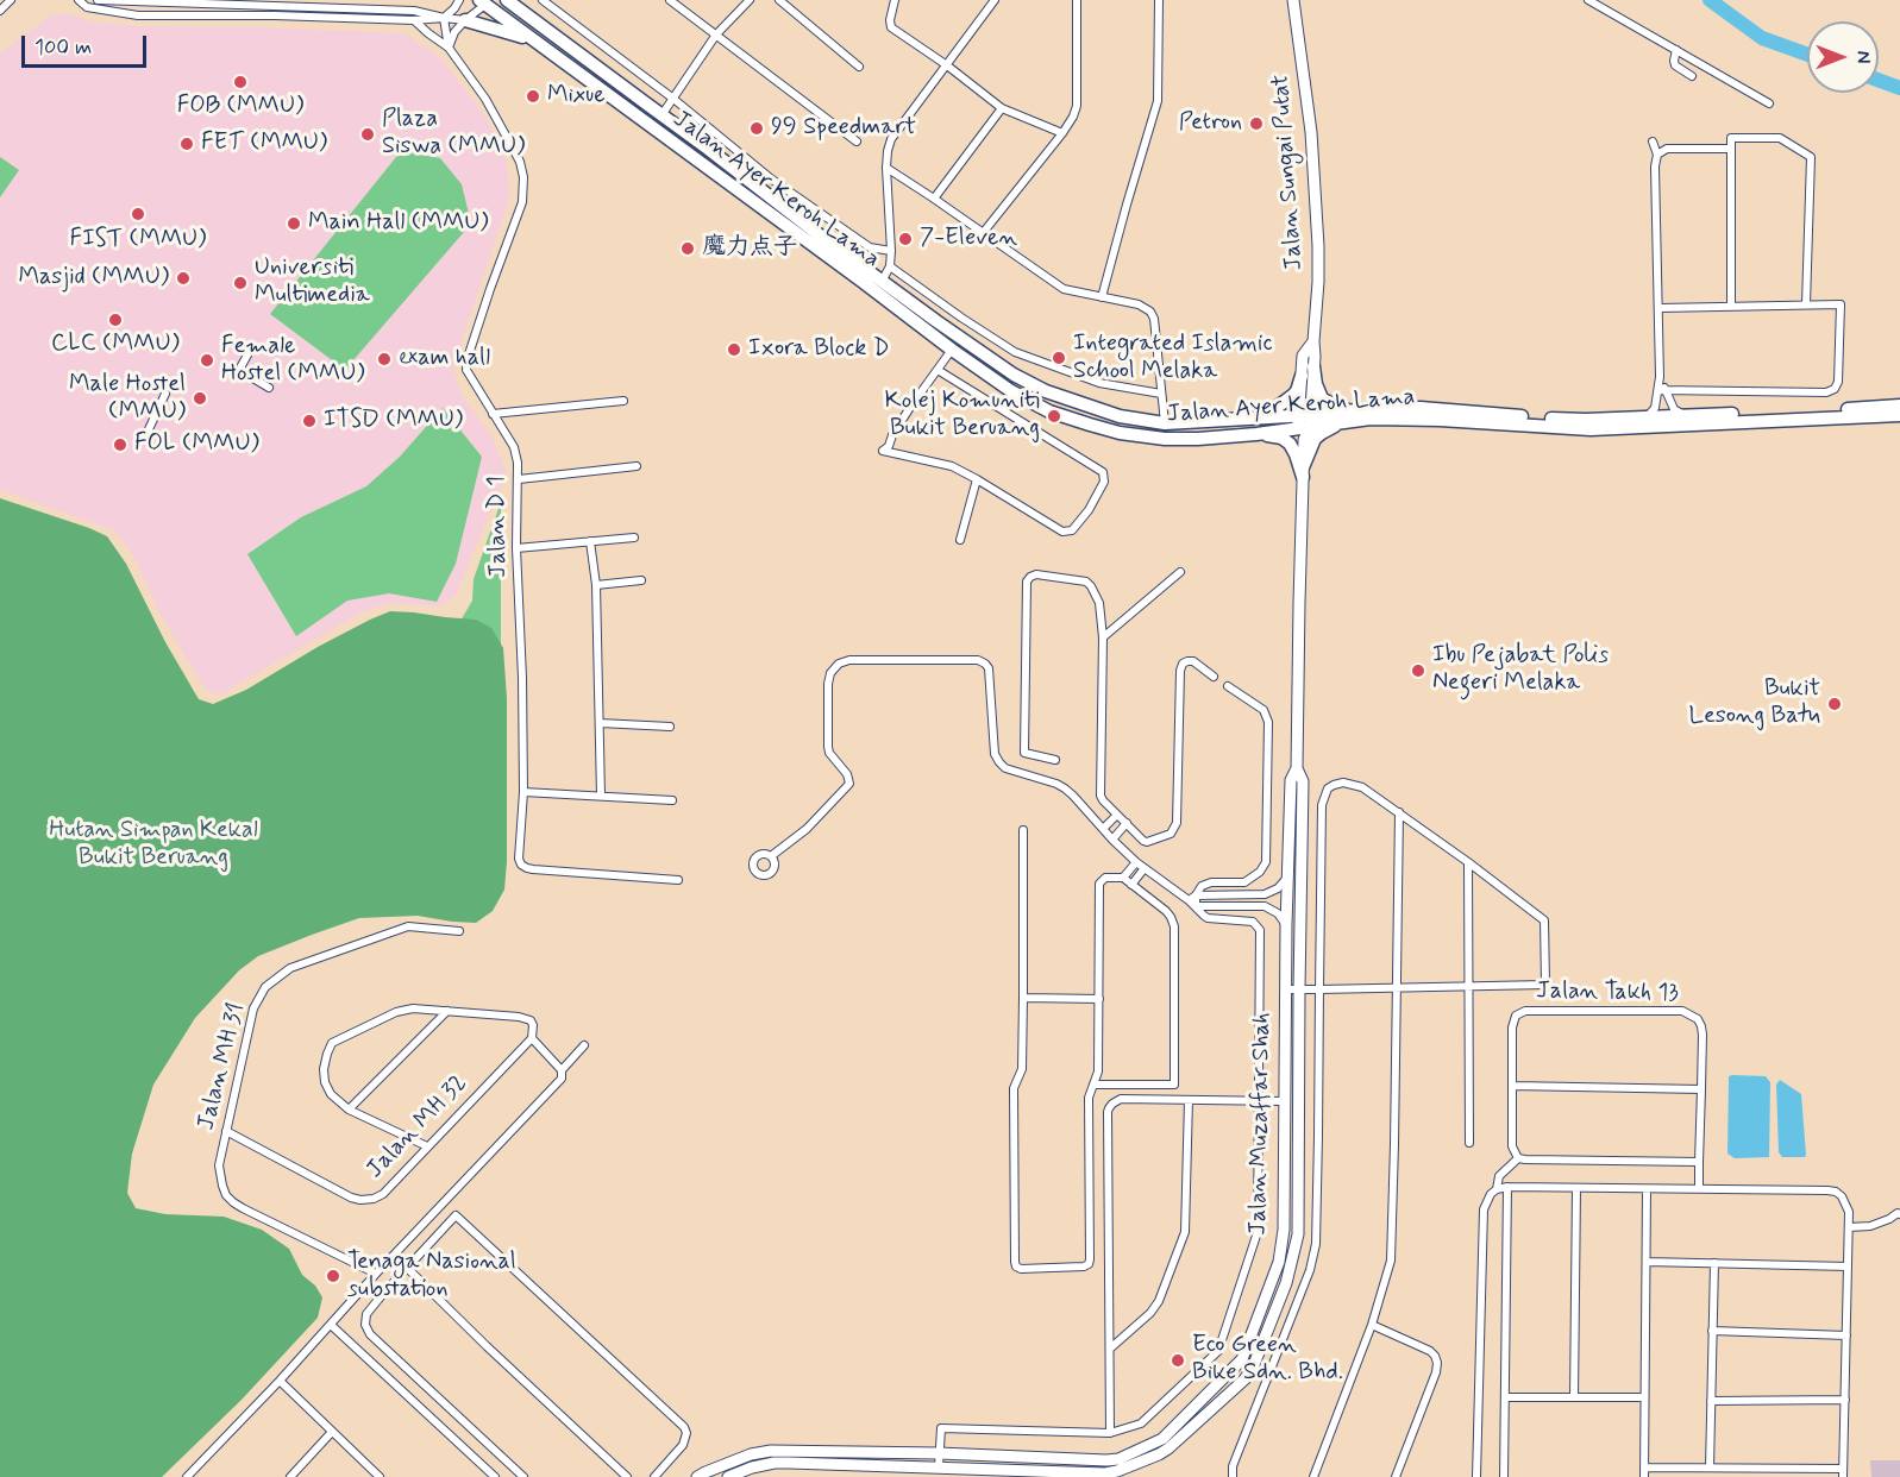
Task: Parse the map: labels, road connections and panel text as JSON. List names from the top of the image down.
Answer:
{
  "streets": {
    "main road": ["Jalan Sungai Putat", "Jalan Ayer Keroh Lama", "Jalan Muzaffar Shah"],
    "street": [
      "Jalan D 1",
      "Jalan Takh 13",
      "Jalan MH 31",
      "Jalan MH 32"
    ]
  },
  "crossings": [
    ["Jalan Sungai Putat", "Jalan Ayer Keroh Lama"],
    ["Jalan Sungai Putat", "Jalan Muzaffar Shah"],
    ["Jalan Ayer Keroh Lama", "Jalan Muzaffar Shah"],
    ["Jalan MH 31", "Jalan MH 32"]
  ],
  "parks": ["Hutan Simpan Kekal Bukit Beruang"],
  "places": [
    "FOB (MMU)",
    "Mixue",
    "Petron",
    "99 Speedmart",
    "Plaza Siswa (MMU)",
    "FET (MMU)",
    "FIST (MMU)",
    "Main Hall (MMU)",
    "7-Eleven",
    "魔力点子",
    "Masjid (MMU)",
    "Universiti Multimedia",
    "CLC (MMU)",
    "Ixora Block D",
    "Integrated Islamic School Melaka",
    "exam hall",
    "Female Hostel (MMU)",
    "Male Hostel (MMU)",
    "Kolej Komuniti Bukit Beruang",
    "ITSD (MMU)",
    "FOL (MMU)",
    "Ibu Pejabat Polis Negeri Melaka",
    "Bukit Lesong Batu",
    "Tenaga Nasional substation",
    "Eco Green Bike Sdn. Bhd."
  ],
  "scale_bar": "100 m",
  "north": "right"
}
